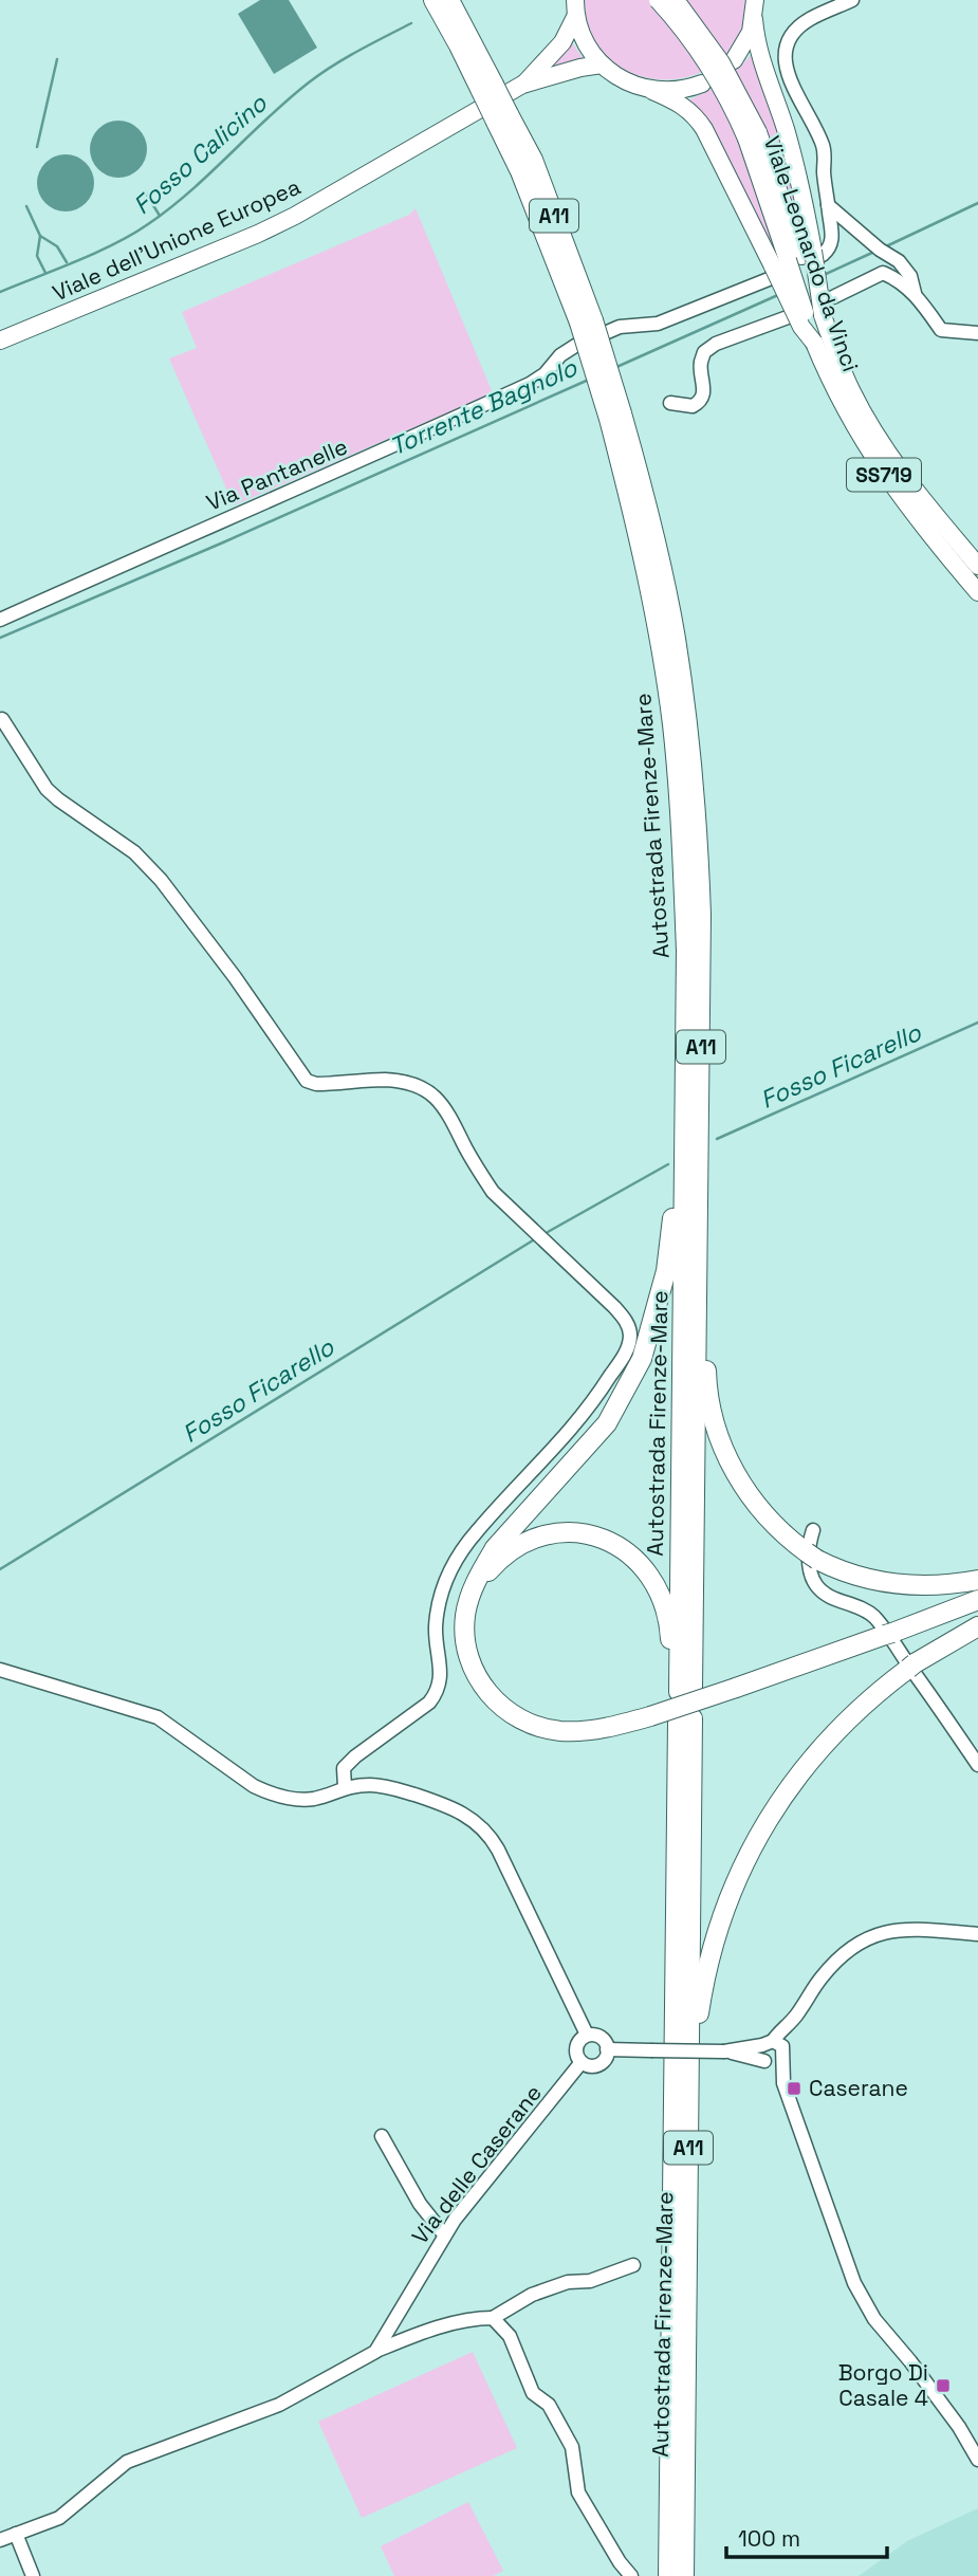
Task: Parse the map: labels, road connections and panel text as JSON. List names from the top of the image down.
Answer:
{
  "streets": {
    "highway": ["A11", "Autostrada Firenze-Mare"],
    "main road": ["Viale dell'Unione Europea", "Viale Leonardo da Vinci", "SS719"],
    "street": ["Via Pantanelle", "Via delle Caserane"]
  },
  "crossings": [
    ["Viale Leonardo da Vinci", "Via Pantanelle"]
  ],
  "water": ["Fosso Calicino", "Torrente Bagnolo", "Fosso Ficarello"],
  "places": {
    "transit": ["Caserane", "Borgo Di Casale 4"]
  },
  "scale_bar": "100 m"
}
